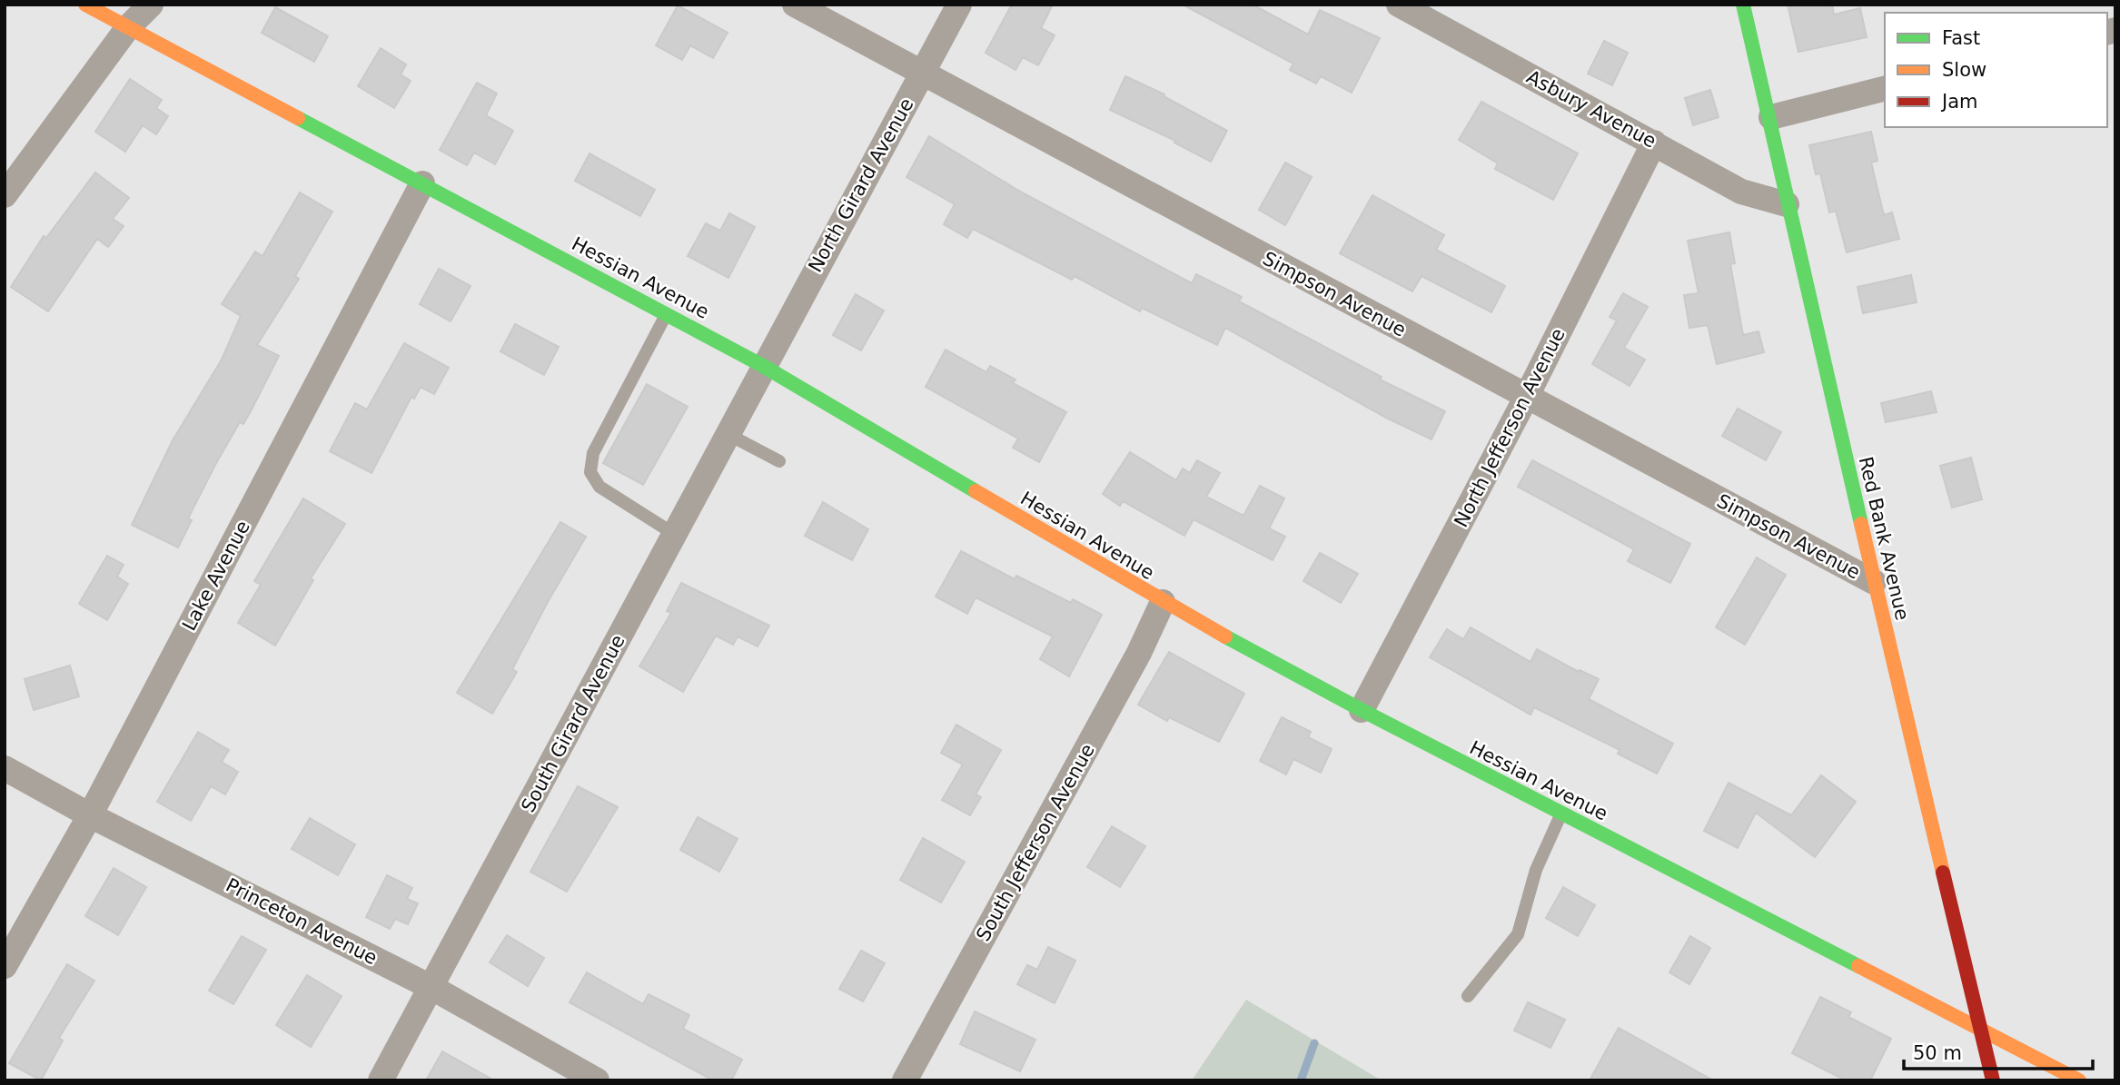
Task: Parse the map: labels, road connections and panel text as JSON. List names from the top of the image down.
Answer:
{
  "streets": {
    "main road": ["Hessian Avenue", "Red Bank Avenue"],
    "street": [
      "Asbury Avenue",
      "North Girard Avenue",
      "Simpson Avenue",
      "North Jefferson Avenue",
      "Lake Avenue",
      "South Girard Avenue",
      "South Jefferson Avenue",
      "Princeton Avenue"
    ]
  },
  "crossings": [
    ["Asbury Avenue", "North Jefferson Avenue"],
    ["Asbury Avenue", "Red Bank Avenue"],
    ["North Girard Avenue", "Hessian Avenue"],
    ["North Girard Avenue", "Simpson Avenue"],
    ["North Girard Avenue", "South Girard Avenue"],
    ["Hessian Avenue", "North Jefferson Avenue"],
    ["Hessian Avenue", "Red Bank Avenue"],
    ["Hessian Avenue", "Lake Avenue"],
    ["Hessian Avenue", "South Girard Avenue"],
    ["Hessian Avenue", "South Jefferson Avenue"],
    ["Simpson Avenue", "North Jefferson Avenue"],
    ["Simpson Avenue", "Red Bank Avenue"],
    ["Lake Avenue", "Princeton Avenue"],
    ["South Girard Avenue", "Princeton Avenue"]
  ],
  "legend": ["Fast", "Slow", "Jam"],
  "scale_bar": "50 m"
}
